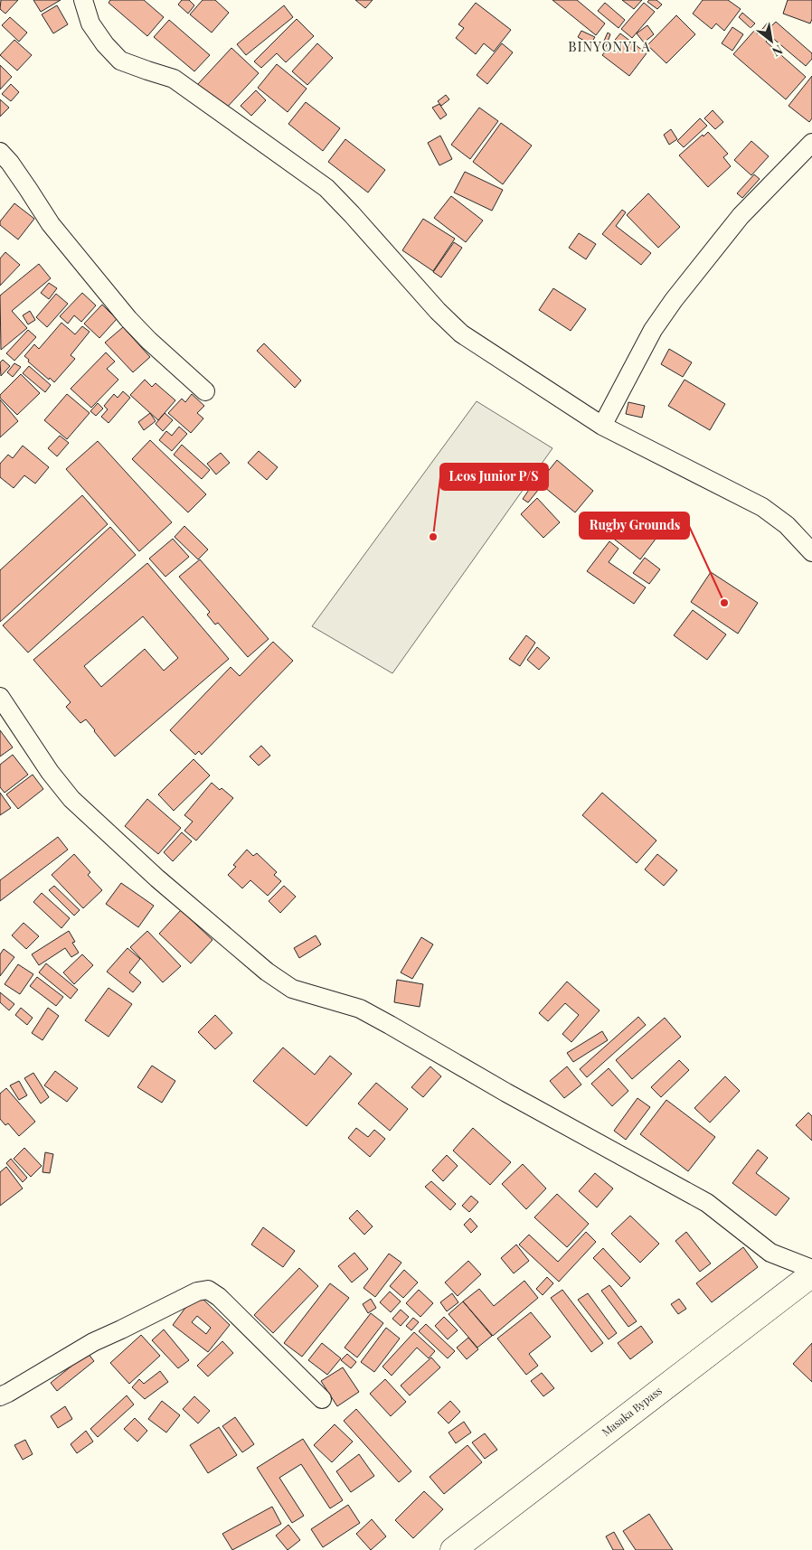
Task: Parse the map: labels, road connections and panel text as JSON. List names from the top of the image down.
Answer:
{
  "streets": {
    "highway": ["Masaka Bypass"]
  },
  "districts": ["BINYONYI A"],
  "places": ["Leos Junior P/S", "Rugby Grounds"],
  "north": "bottom right"
}
